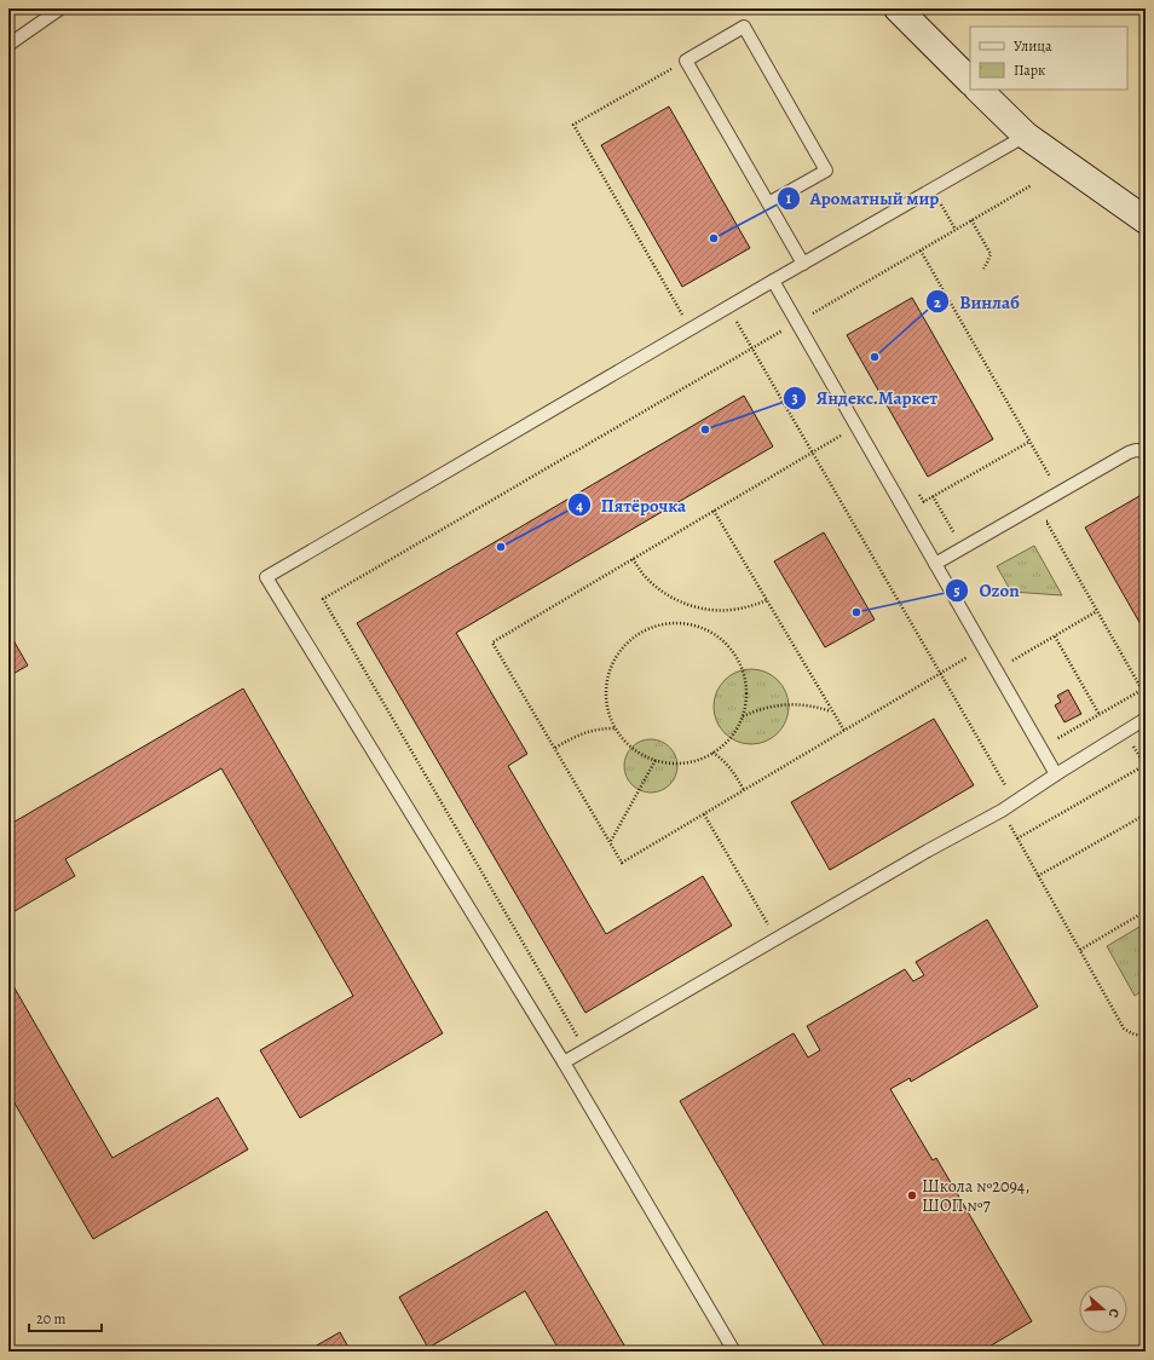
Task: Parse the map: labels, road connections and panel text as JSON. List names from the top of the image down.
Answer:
{
  "places": [
    "Ароматный мир",
    "Винлаб",
    "Яндекс.Маркет",
    "Пятёрочка",
    "Ozon",
    "Школа №2094, ШОП №7"
  ],
  "legend": ["Улица", "Парк"],
  "scale_bar": "20 m",
  "north": "right"
}
